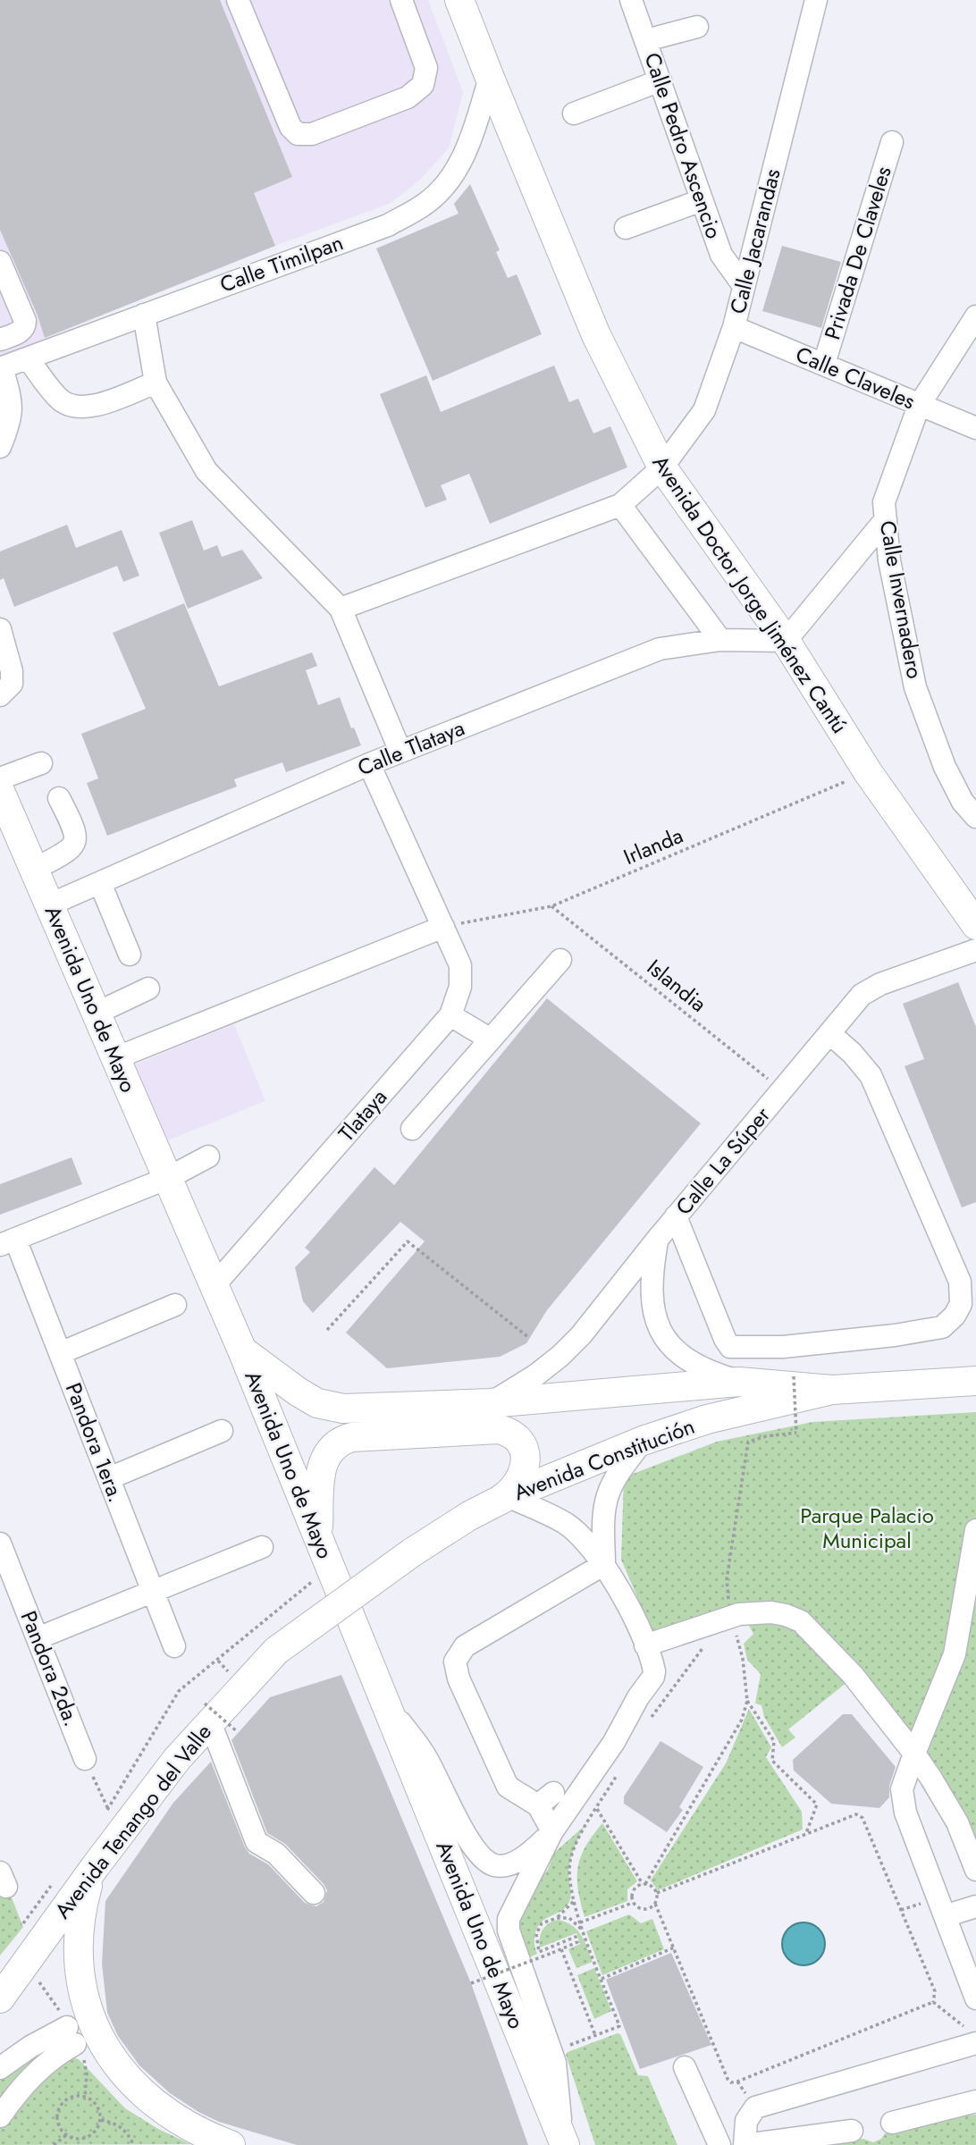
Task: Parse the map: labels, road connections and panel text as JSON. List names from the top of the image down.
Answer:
{
  "streets": {
    "main road": [
      "Avenida Doctor Jorge Jiménez Cantú",
      "Avenida Uno de Mayo",
      "Avenida Constitución",
      "Avenida Tenango del Valle"
    ],
    "street": [
      "Calle Pedro Ascencio",
      "Calle Jacarandas",
      "Privada De Claveles",
      "Calle Timilpan",
      "Calle Claveles",
      "Calle Invernadero",
      "Calle Tlataya",
      "Tlataya",
      "Calle La Súper",
      "Pandora 1era.",
      "Pandora 2da."
    ],
    "path": ["Irlanda", "Islandia"]
  },
  "crossings": [
    ["Calle Pedro Ascencio", "Calle Jacarandas"],
    ["Calle Jacarandas", "Calle Claveles"],
    ["Calle Jacarandas", "Avenida Doctor Jorge Jiménez Cantú"],
    ["Privada De Claveles", "Calle Claveles"],
    ["Calle Timilpan", "Avenida Doctor Jorge Jiménez Cantú"],
    ["Calle Claveles", "Calle Invernadero"],
    ["Avenida Doctor Jorge Jiménez Cantú", "Calle Tlataya"],
    ["Avenida Doctor Jorge Jiménez Cantú", "Irlanda"],
    ["Calle Tlataya", "Avenida Uno de Mayo"],
    ["Calle Tlataya", "Tlataya"],
    ["Irlanda", "Islandia"],
    ["Irlanda", "Tlataya"],
    ["Islandia", "Calle La Súper"],
    ["Avenida Uno de Mayo", "Tlataya"],
    ["Avenida Constitución", "Avenida Tenango del Valle"]
  ],
  "parks": ["Parque Palacio Municipal"]
}
